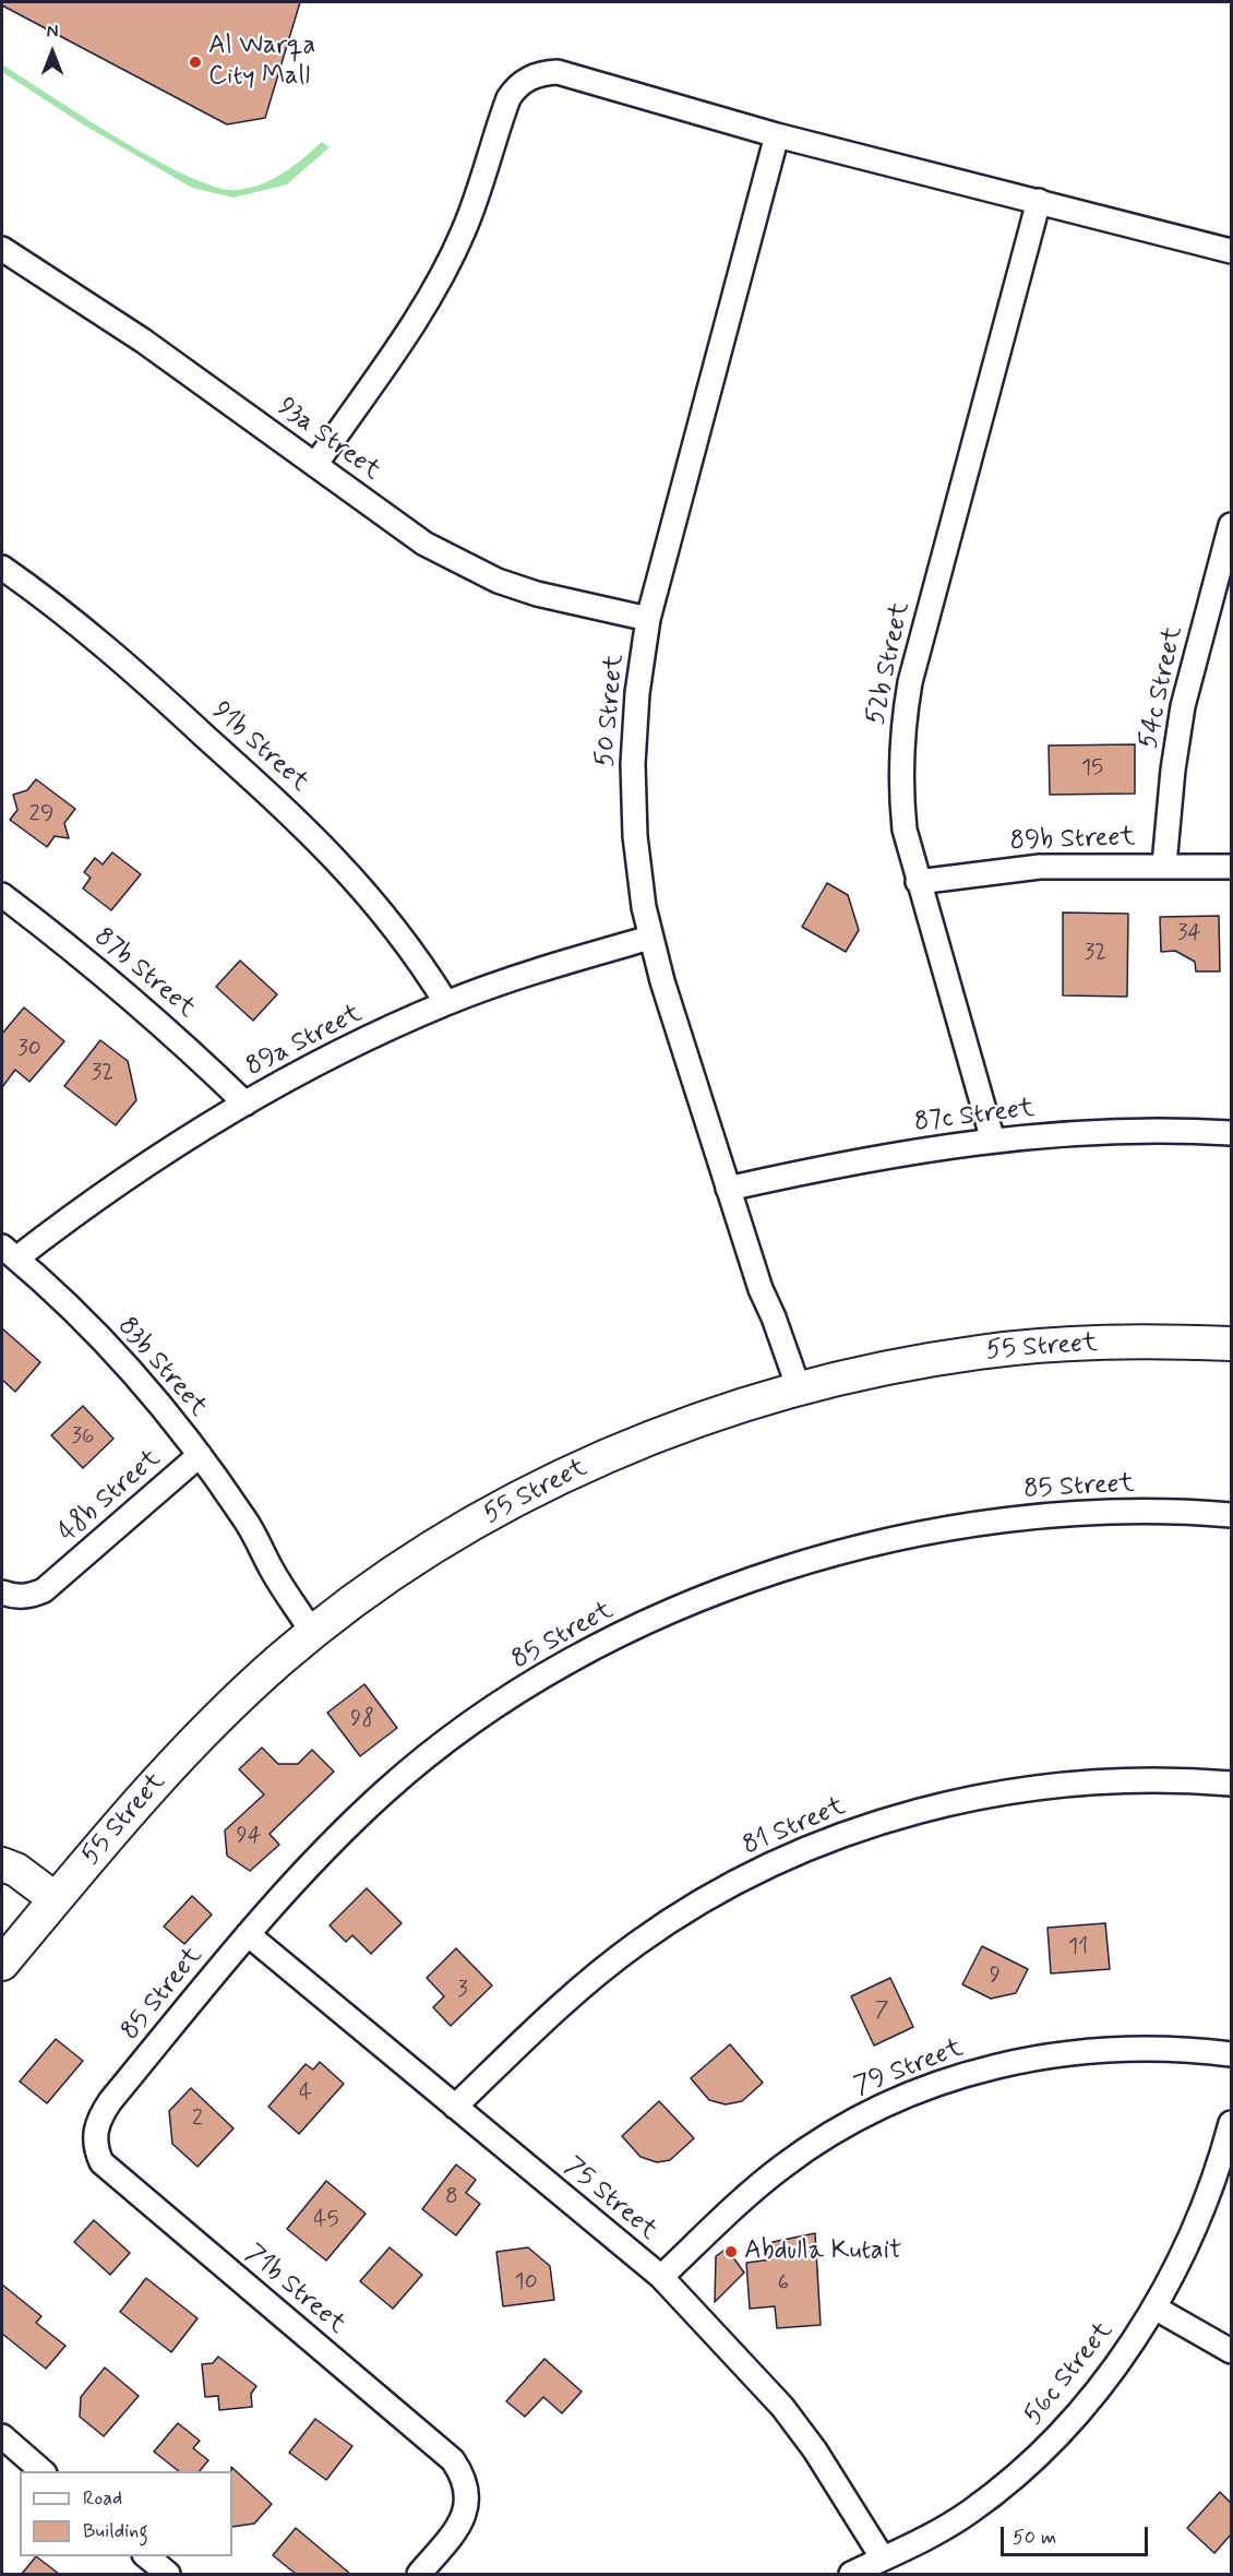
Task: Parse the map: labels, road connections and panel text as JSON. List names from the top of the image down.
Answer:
{
  "streets": {
    "street": [
      "93a Street",
      "52b Street",
      "54c Street",
      "50 Street",
      "91b Street",
      "89b Street",
      "87b Street",
      "89a Street",
      "87c Street",
      "55 Street",
      "83b Street",
      "85 Street",
      "48b Street",
      "81 Street",
      "79 Street",
      "75 Street",
      "71b Street",
      "56c Street"
    ]
  },
  "crossings": [
    ["93a Street", "50 Street"],
    ["52b Street", "89b Street"],
    ["52b Street", "87c Street"],
    ["54c Street", "89b Street"],
    ["50 Street", "89a Street"],
    ["50 Street", "87c Street"],
    ["50 Street", "55 Street"],
    ["91b Street", "89a Street"],
    ["87b Street", "89a Street"],
    ["89a Street", "83b Street"],
    ["55 Street", "83b Street"],
    ["83b Street", "48b Street"],
    ["85 Street", "75 Street"],
    ["85 Street", "71b Street"],
    ["81 Street", "75 Street"],
    ["79 Street", "75 Street"],
    ["75 Street", "56c Street"]
  ],
  "places": ["Al Warqa City Mall", "Abdulla Kutait"],
  "house_numbers": [
    "15",
    "29",
    "34",
    "32",
    "30",
    "32",
    "36",
    "98",
    "94",
    "11",
    "9",
    "3",
    "7",
    "4",
    "2",
    "8",
    "45",
    "10",
    "6"
  ],
  "legend": ["Road", "Building"],
  "scale_bar": "50 m",
  "north": "top"
}
